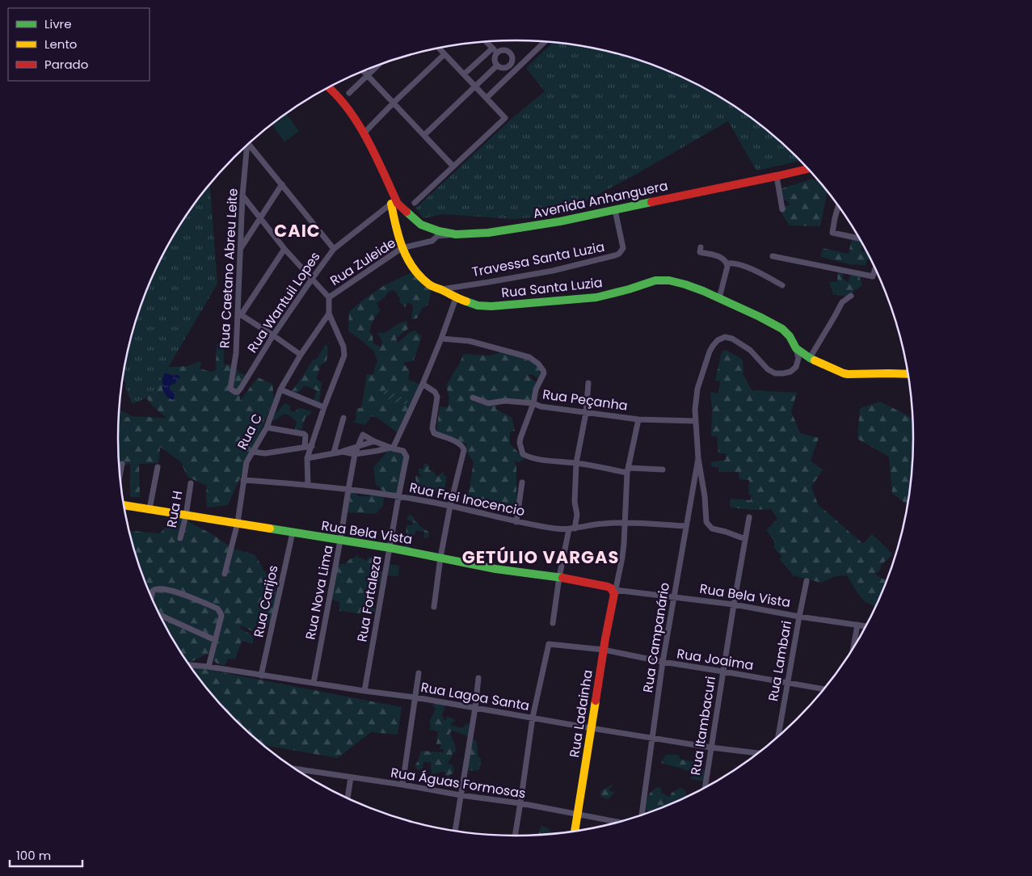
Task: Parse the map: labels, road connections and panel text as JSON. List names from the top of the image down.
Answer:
{
  "streets": {
    "street": [
      "Avenida Anhanguera",
      "Travessa Santa Luzia",
      "Rua Zuleide",
      "Rua Caetano Abreu Leite",
      "Rua Santa Luzia",
      "Rua Wantuil Lopes",
      "Rua Peçanha",
      "Rua C",
      "Rua Frei Inocencio",
      "Rua H",
      "Rua Bela Vista",
      "Rua Nova Lima",
      "Rua Fortaleza",
      "Rua Carijos",
      "Rua Campanário",
      "Rua Joaima",
      "Rua Lambari",
      "Rua Lagoa Santa",
      "Rua Ladainha",
      "Rua Itambacuri",
      "Rua Águas Formosas"
    ]
  },
  "crossings": [
    ["Avenida Anhanguera", "Travessa Santa Luzia"],
    ["Avenida Anhanguera", "Rua Zuleide"],
    ["Avenida Anhanguera", "Rua Santa Luzia"],
    ["Avenida Anhanguera", "Rua Wantuil Lopes"],
    ["Travessa Santa Luzia", "Rua Santa Luzia"],
    ["Rua Zuleide", "Rua Santa Luzia"],
    ["Rua Caetano Abreu Leite", "Rua Wantuil Lopes"],
    ["Rua Santa Luzia", "Rua Wantuil Lopes"],
    ["Rua Santa Luzia", "Rua Campanário"],
    ["Rua Peçanha", "Rua Campanário"],
    ["Rua Peçanha", "Rua Ladainha"],
    ["Rua C", "Rua Frei Inocencio"],
    ["Rua C", "Rua Bela Vista"],
    ["Rua Frei Inocencio", "Rua Nova Lima"],
    ["Rua Frei Inocencio", "Rua Fortaleza"],
    ["Rua Frei Inocencio", "Rua Campanário"],
    ["Rua Frei Inocencio", "Rua Ladainha"],
    ["Rua H", "Rua Bela Vista"],
    ["Rua Bela Vista", "Rua Nova Lima"],
    ["Rua Bela Vista", "Rua Fortaleza"],
    ["Rua Bela Vista", "Rua Carijos"],
    ["Rua Bela Vista", "Rua Campanário"],
    ["Rua Bela Vista", "Rua Lambari"],
    ["Rua Bela Vista", "Rua Ladainha"],
    ["Rua Bela Vista", "Rua Itambacuri"],
    ["Rua Nova Lima", "Rua Fortaleza"],
    ["Rua Nova Lima", "Rua Lagoa Santa"],
    ["Rua Fortaleza", "Rua Lagoa Santa"],
    ["Rua Carijos", "Rua Lagoa Santa"],
    ["Rua Campanário", "Rua Joaima"],
    ["Rua Campanário", "Rua Lagoa Santa"],
    ["Rua Campanário", "Rua Itambacuri"],
    ["Rua Joaima", "Rua Lambari"],
    ["Rua Joaima", "Rua Lagoa Santa"],
    ["Rua Joaima", "Rua Ladainha"],
    ["Rua Joaima", "Rua Itambacuri"],
    ["Rua Lagoa Santa", "Rua Ladainha"],
    ["Rua Lagoa Santa", "Rua Itambacuri"],
    ["Rua Ladainha", "Rua Águas Formosas"]
  ],
  "districts": ["CAIC", "GETÚLIO VARGAS"],
  "legend": ["Livre", "Lento", "Parado"],
  "scale_bar": "100 m"
}
